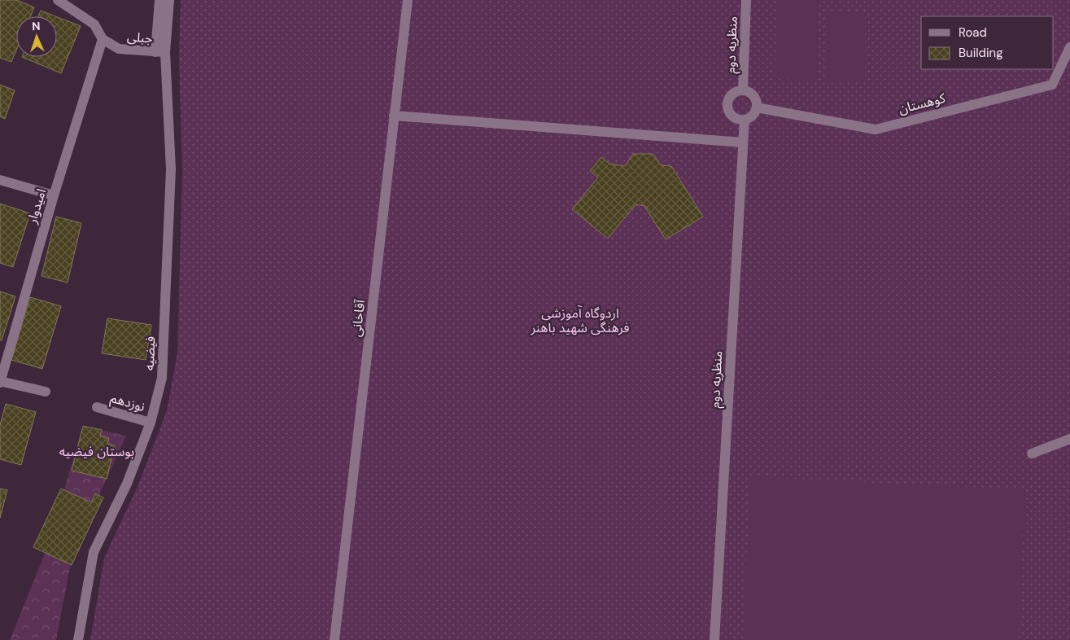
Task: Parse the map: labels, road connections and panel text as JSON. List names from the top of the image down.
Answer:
{
  "streets": {
    "street": [
      "جبلی",
      "منظریه دوم",
      "کوهستان",
      "امیدوار",
      "آقاخانی",
      "فیضیه",
      "نوزدهم"
    ]
  },
  "crossings": [
    ["جبلی", "امیدوار"],
    ["جبلی", "فیضیه"],
    ["منظریه دوم", "کوهستان"],
    ["فیضیه", "نوزدهم"]
  ],
  "parks": ["اردوگاه آموزشی فرهنگی شهید باهنر", "بوستان فیضیه"],
  "legend": ["Road", "Building"],
  "north": "top"
}
